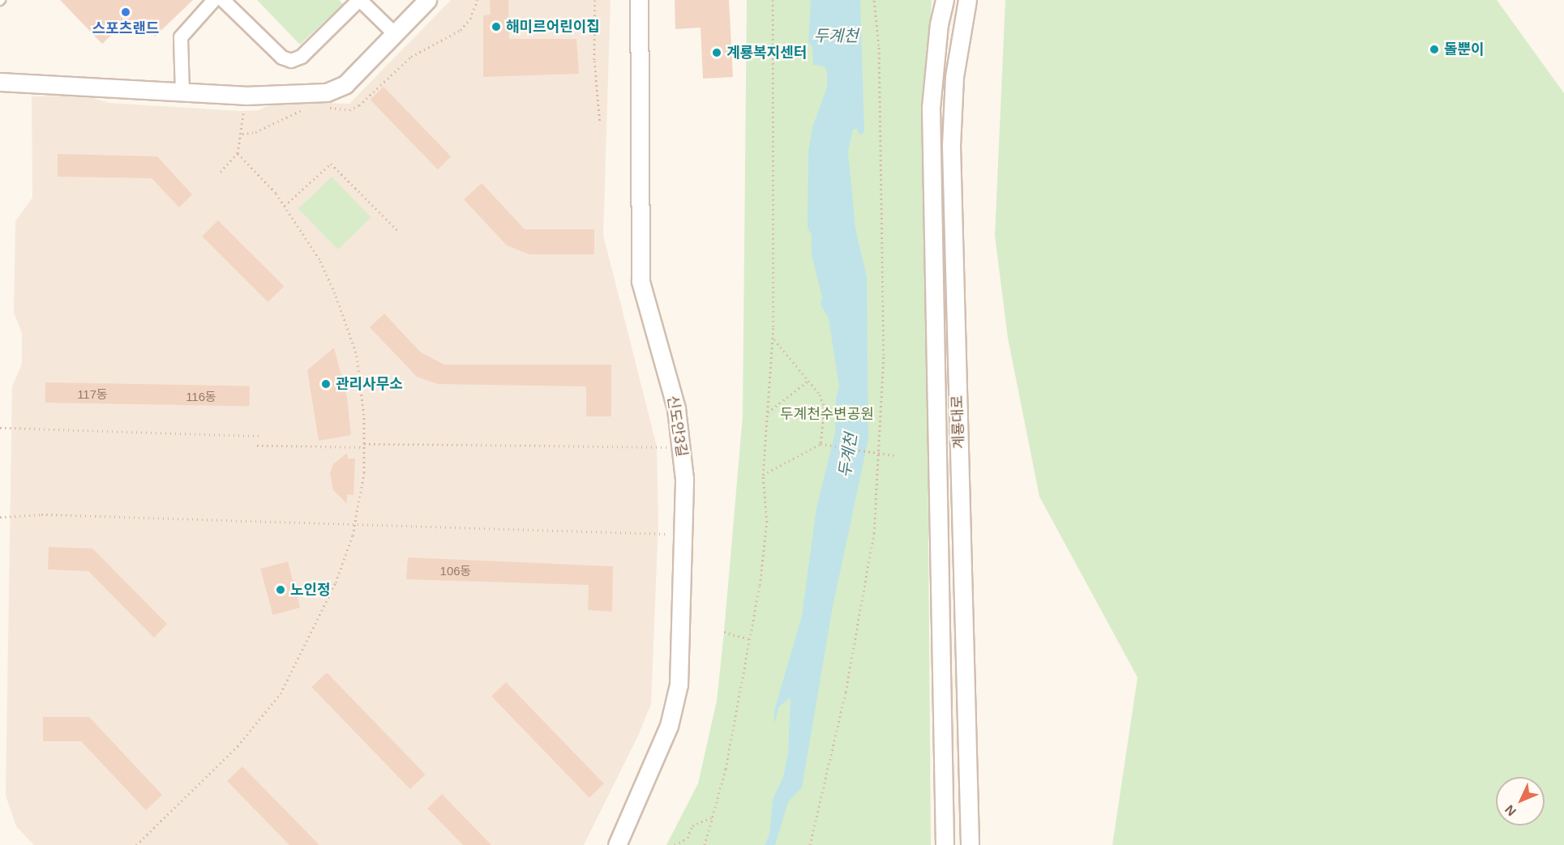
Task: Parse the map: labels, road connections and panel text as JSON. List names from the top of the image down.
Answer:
{
  "streets": {
    "street": ["계룡대로", "신도안3길"]
  },
  "water": ["두계천"],
  "parks": ["두계천수변공원"],
  "places": [
    "스포츠랜드",
    "해미르어린이집",
    "돌뿐이",
    "계룡복지센터",
    "관리사무소",
    "노인정"
  ],
  "house_numbers": ["117동", "116동", "106동"],
  "north": "bottom left"
}
